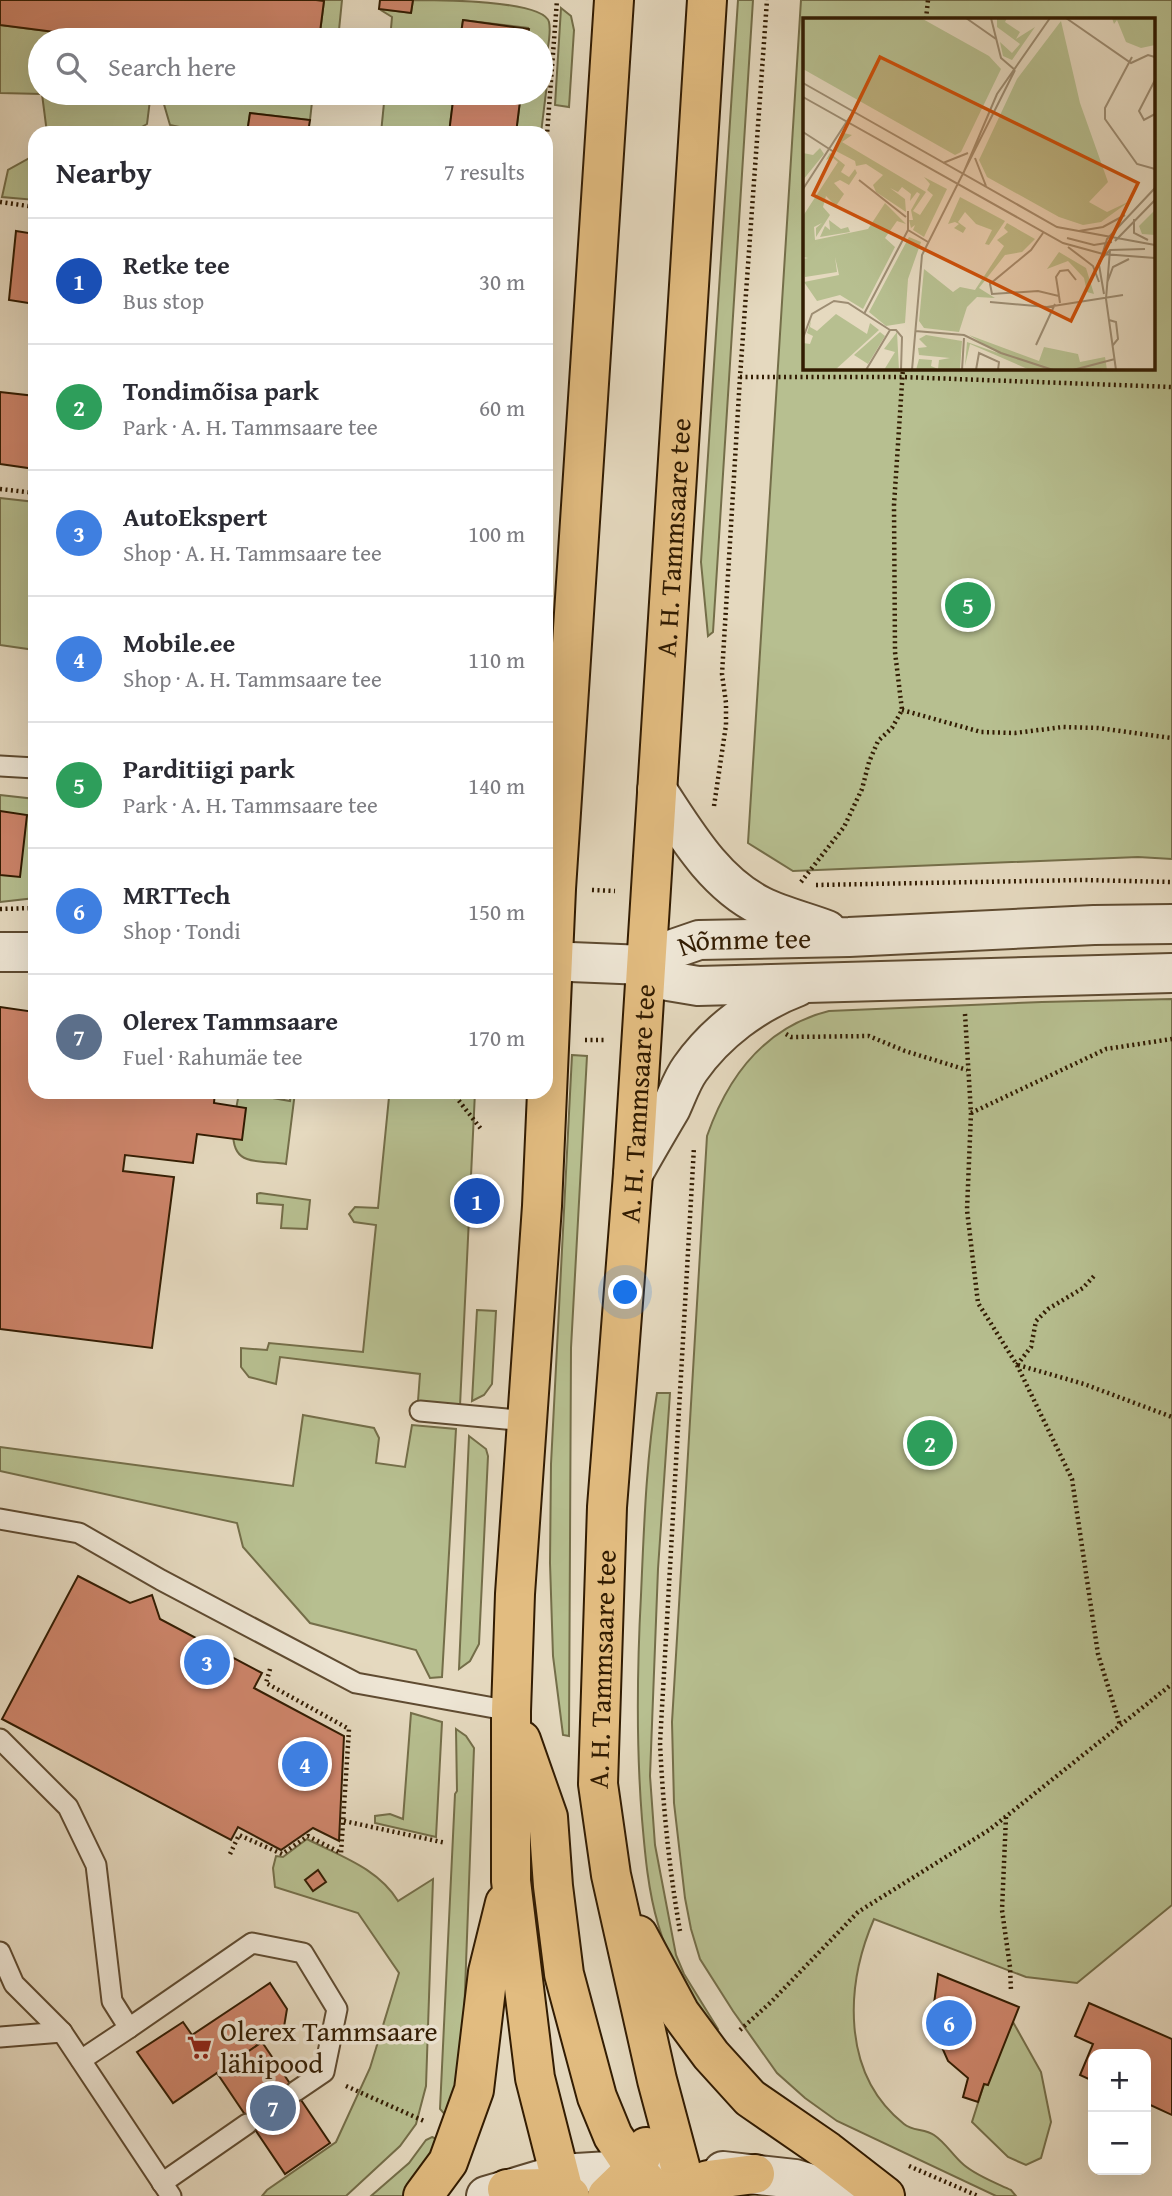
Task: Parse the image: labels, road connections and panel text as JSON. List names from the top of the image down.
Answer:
{
  "streets": {
    "main road": ["A. H. Tammsaare tee"],
    "street": ["Nõmme tee"]
  },
  "crossings": [
    ["A. H. Tammsaare tee", "Nõmme tee"]
  ],
  "places": {
    "supermarket": ["Olerex Tammsaare lähipood"]
  },
  "page": {
    "search": "Search here",
    "heading": ["Nearby", "7 results"],
    "list": [
      {
        "mark": "1",
        "name": "Retke tee",
        "note": "Bus stop",
        "value": "30 m"
      },
      {
        "mark": "2",
        "name": "Tondimõisa park",
        "note": "Park · A. H. Tammsaare tee",
        "value": "60 m"
      },
      {
        "mark": "3",
        "name": "AutoEkspert",
        "note": "Shop · A. H. Tammsaare tee",
        "value": "100 m"
      },
      {
        "mark": "4",
        "name": "Mobile.ee",
        "note": "Shop · A. H. Tammsaare tee",
        "value": "110 m"
      },
      {
        "mark": "5",
        "name": "Parditiigi park",
        "note": "Park · A. H. Tammsaare tee",
        "value": "140 m"
      },
      {
        "mark": "6",
        "name": "MRTTech",
        "note": "Shop · Tondi",
        "value": "150 m"
      },
      {
        "mark": "7",
        "name": "Olerex Tammsaare",
        "note": "Fuel · Rahumäe tee",
        "value": "170 m"
      }
    ],
    "pins": [
      "5",
      "1",
      "2",
      "3",
      "4",
      "6",
      "7"
    ],
    "map_buttons": ["+", "−"]
  }
}
